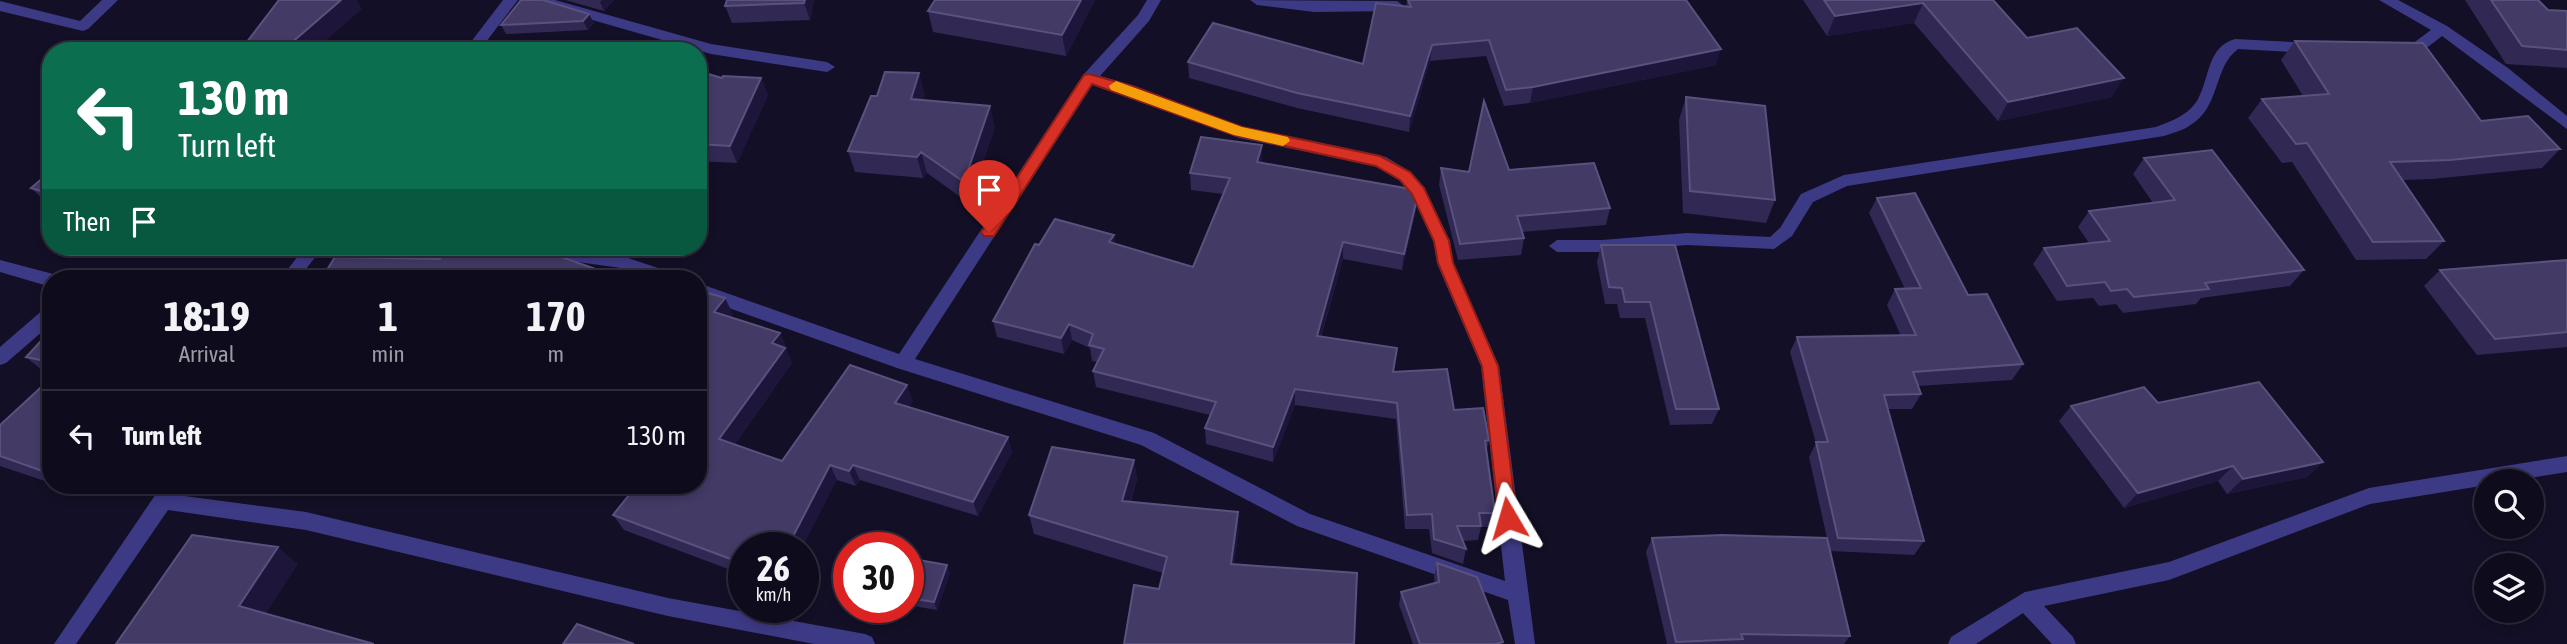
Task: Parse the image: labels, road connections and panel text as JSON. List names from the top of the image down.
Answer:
{
  "page": {
    "turn": ["130 m", "Turn left"],
    "then": "Then",
    "eta": [
      "18:19",
      "Arrival",
      "1",
      "min",
      "170",
      "m"
    ],
    "list": [
      {
        "name": "Turn left",
        "value": "130 m"
      }
    ],
    "speed": "26 km/h",
    "limit": "30"
  }
}
